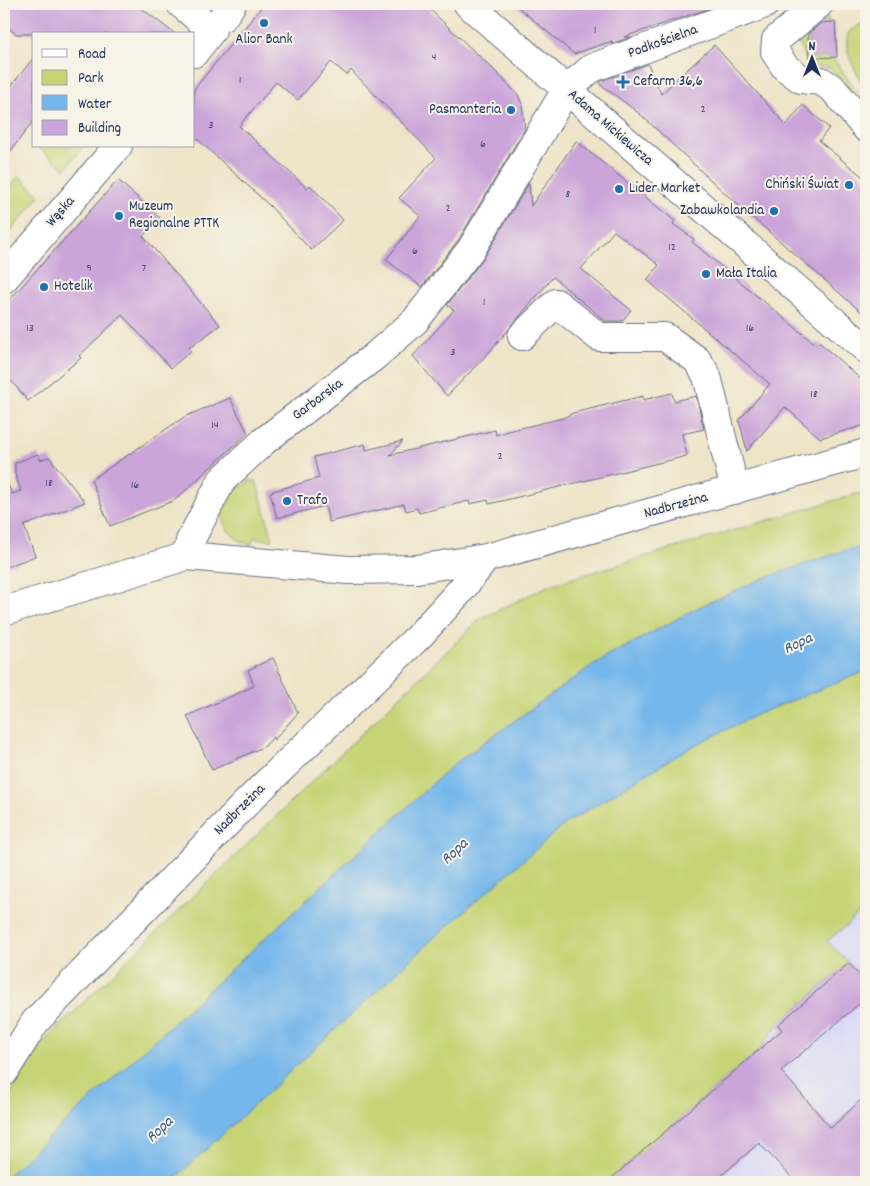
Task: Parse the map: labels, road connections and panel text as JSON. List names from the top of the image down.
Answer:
{
  "streets": {
    "street": [
      "Podkościelna",
      "Adama Mickiewicza",
      "Wąska",
      "Garbarska",
      "Nadbrzeżna"
    ]
  },
  "crossings": [
    ["Podkościelna", "Adama Mickiewicza"],
    ["Podkościelna", "Garbarska"],
    ["Adama Mickiewicza", "Garbarska"],
    ["Garbarska", "Nadbrzeżna"]
  ],
  "water": ["Ropa"],
  "places": {
    "other": [
      "Alior Bank",
      "Pasmanteria",
      "Chiński Świat",
      "Lider Market",
      "Zabawkolandia",
      "Muzeum Regionalne PTTK",
      "Mała Italia",
      "Hotelik",
      "Trafo"
    ],
    "health": ["Cefarm 36,6"]
  },
  "house_numbers": [
    "1",
    "4",
    "1",
    "2",
    "3",
    "6",
    "8",
    "2",
    "12",
    "6",
    "9",
    "7",
    "1",
    "13",
    "16",
    "3",
    "18",
    "14",
    "2",
    "18",
    "16"
  ],
  "legend": [
    "Road",
    "Park",
    "Water",
    "Building"
  ],
  "north": "top"
}
